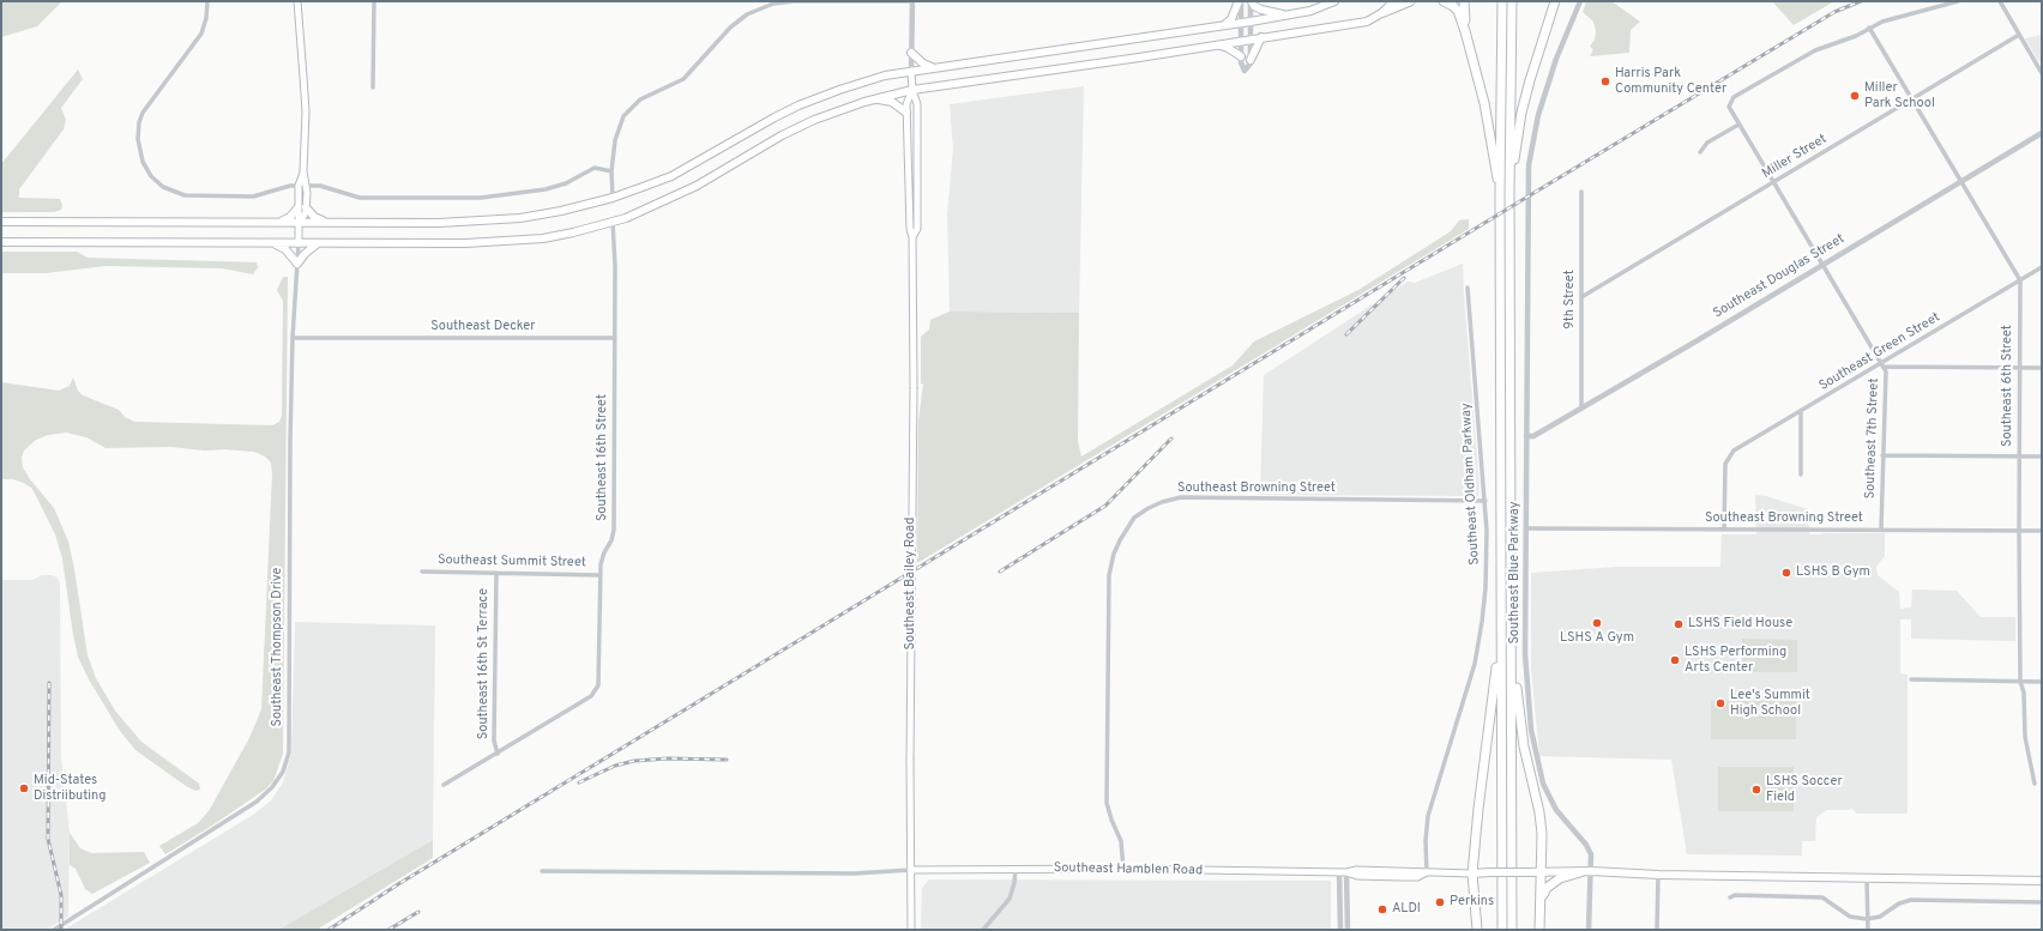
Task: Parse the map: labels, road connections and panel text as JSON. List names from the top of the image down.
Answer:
{
  "streets": {
    "main road": ["Southeast Bailey Road", "Southeast Hamblen Road"],
    "street": [
      "Miller Street",
      "Southeast Douglas Street",
      "9th Street",
      "Southeast Decker",
      "Southeast Green Street",
      "Southeast 6th Street",
      "Southeast 7th Street",
      "Southeast 16th Street",
      "Southeast Oldham Parkway",
      "Southeast Browning Street",
      "Southeast Summit Street",
      "Southeast Blue Parkway",
      "Southeast Thompson Drive",
      "Southeast 16th St Terrace"
    ]
  },
  "crossings": [
    ["Miller Street", "9th Street"],
    ["Miller Street", "Southeast 7th Street"],
    ["Southeast Douglas Street", "9th Street"],
    ["Southeast Douglas Street", "Southeast 7th Street"],
    ["Southeast Douglas Street", "Southeast Blue Parkway"],
    ["Southeast Decker", "Southeast 16th Street"],
    ["Southeast Decker", "Southeast Thompson Drive"],
    ["Southeast Green Street", "Southeast 6th Street"],
    ["Southeast Green Street", "Southeast 7th Street"],
    ["Southeast Green Street", "Southeast Browning Street"],
    ["Southeast 6th Street", "Southeast Browning Street"],
    ["Southeast 7th Street", "Southeast Browning Street"],
    ["Southeast 16th Street", "Southeast Summit Street"],
    ["Southeast 16th Street", "Southeast 16th St Terrace"],
    ["Southeast Oldham Parkway", "Southeast Browning Street"],
    ["Southeast Oldham Parkway", "Southeast Hamblen Road"],
    ["Southeast Browning Street", "Southeast Blue Parkway"],
    ["Southeast Browning Street", "Southeast Hamblen Road"],
    ["Southeast Summit Street", "Southeast 16th St Terrace"],
    ["Southeast Bailey Road", "Southeast Hamblen Road"]
  ],
  "places": [
    "Harris Park Community Center",
    "Miller Park School",
    "LSHS B Gym",
    "LSHS A Gym",
    "LSHS Field House",
    "LSHS Performing Arts Center",
    "Lee's Summit High School",
    "Mid-States Distriibuting",
    "LSHS Soccer Field",
    "Perkins",
    "ALDI"
  ]
}
